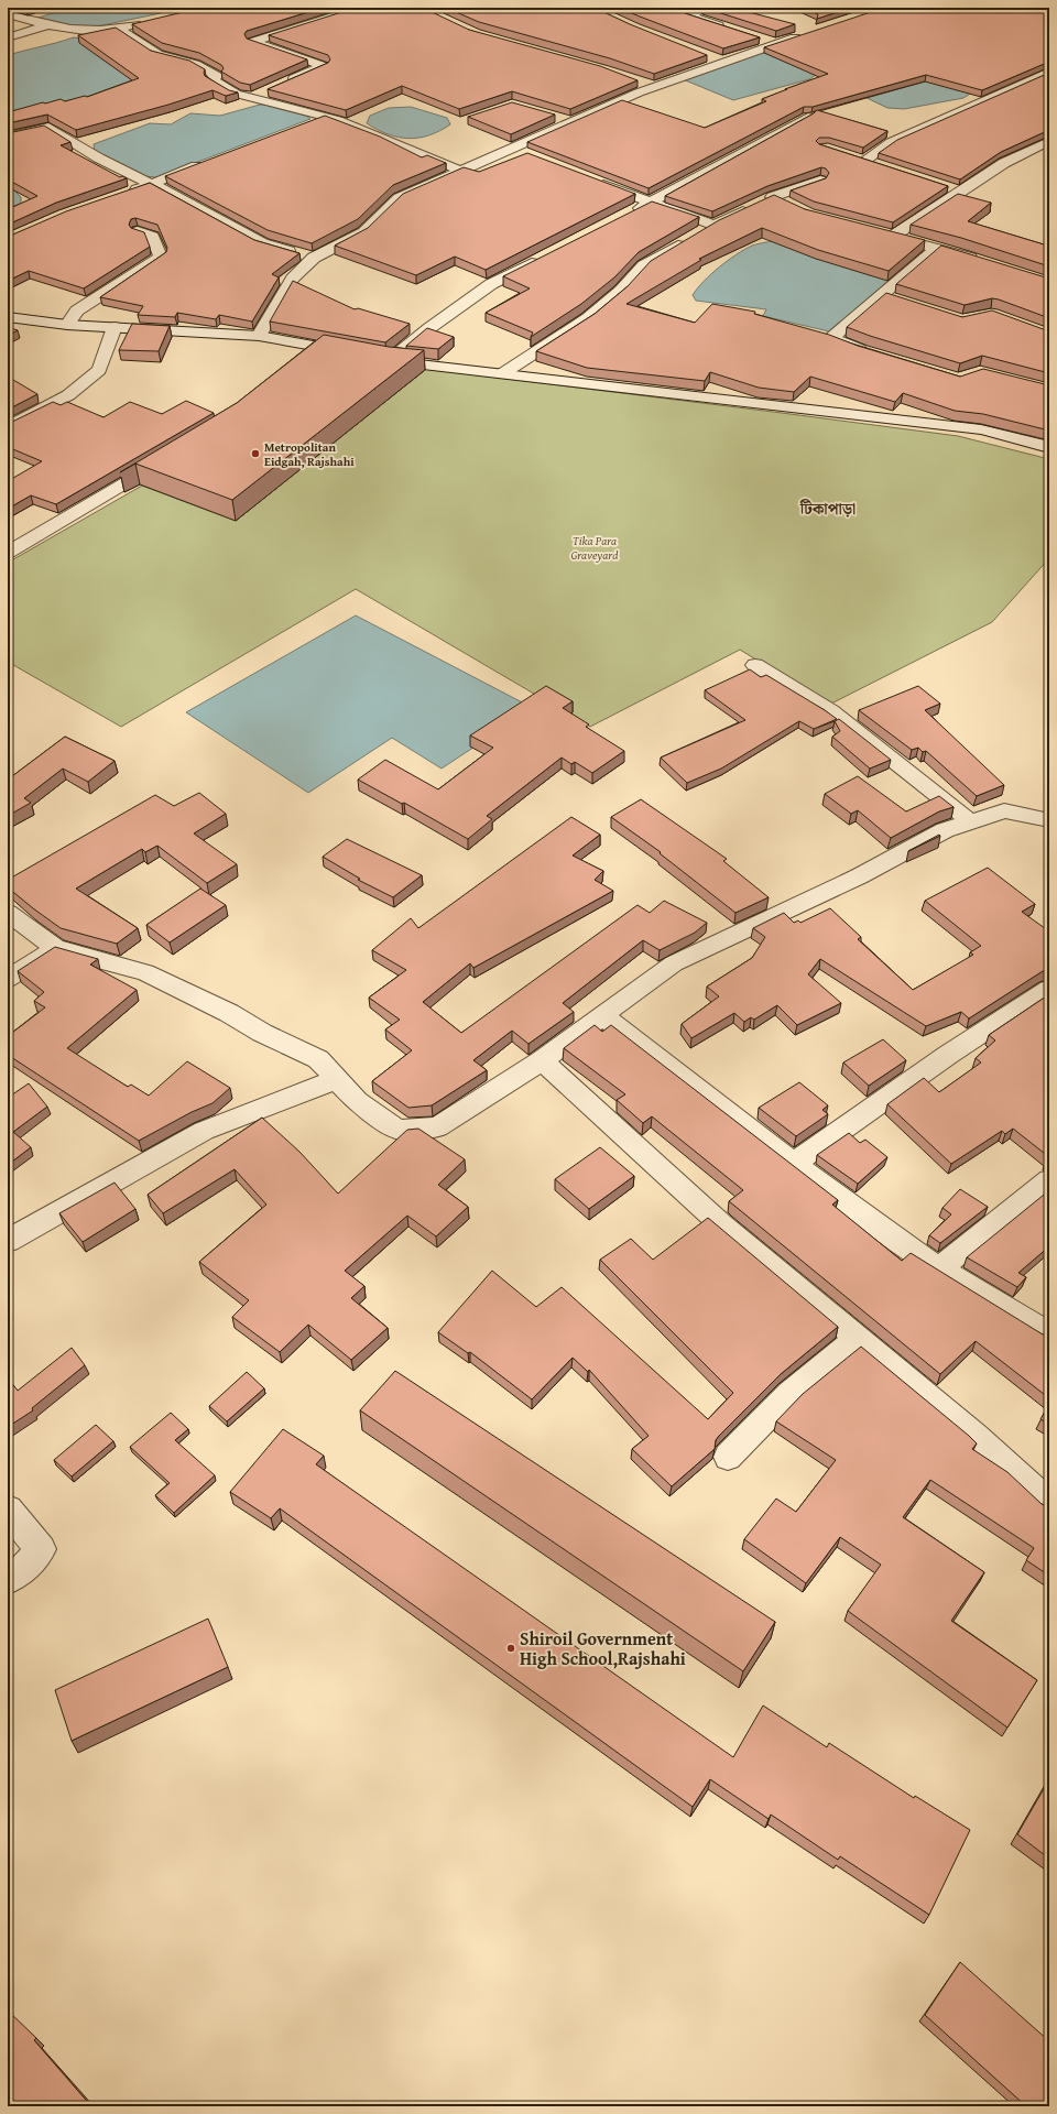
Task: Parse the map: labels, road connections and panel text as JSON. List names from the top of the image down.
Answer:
{
  "districts": ["টিকাপাড়া"],
  "parks": ["Tika Para Graveyard"],
  "places": ["Metropolitan Eidgah, Rajshahi", "Shiroil Government High School,Rajshahi"]
}
